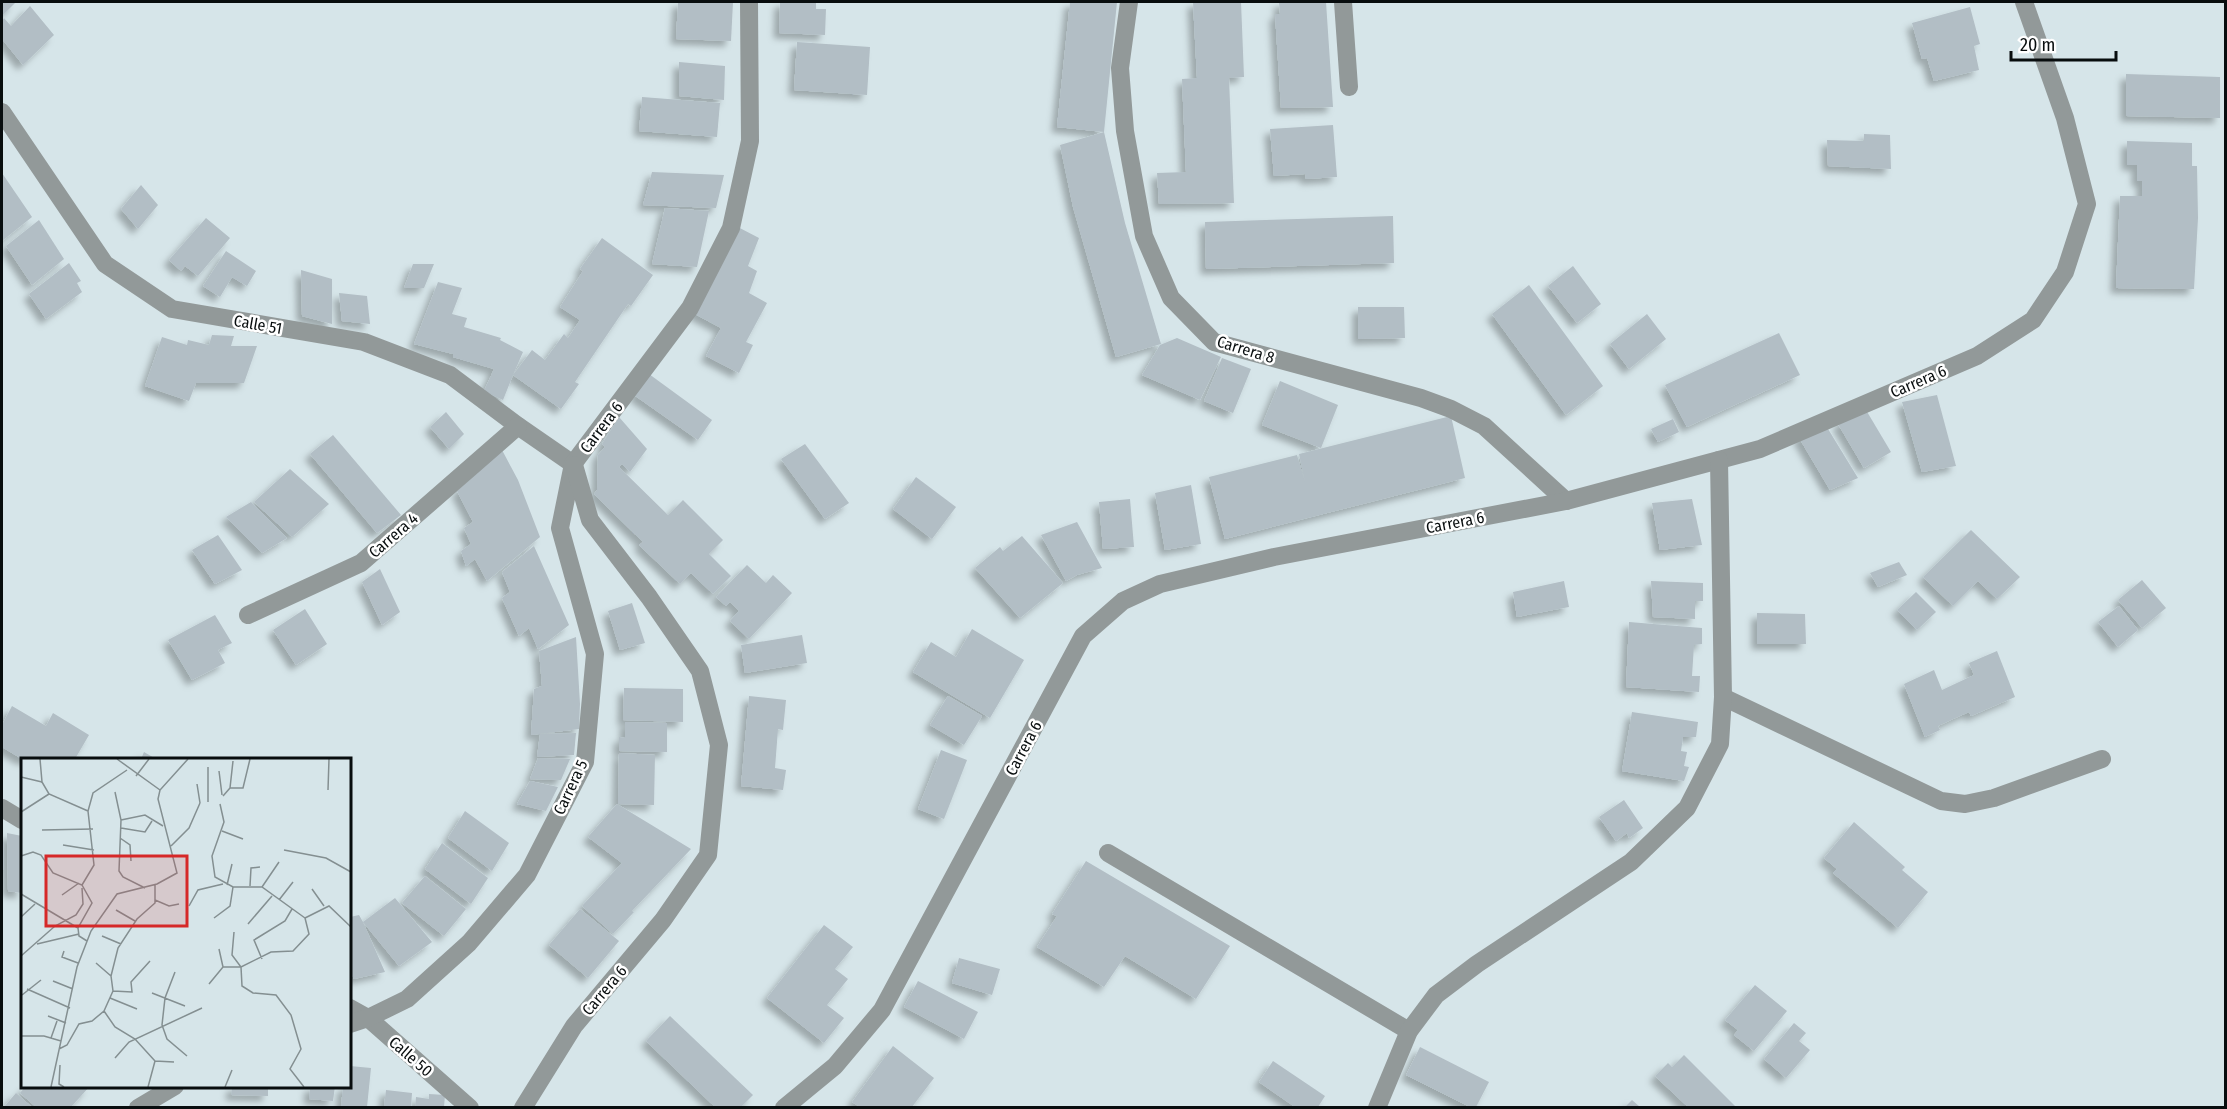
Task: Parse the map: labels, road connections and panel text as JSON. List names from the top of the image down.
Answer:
{
  "streets": {
    "street": [
      "Calle 51",
      "Carrera 8",
      "Carrera 6",
      "Carrera 4",
      "Carrera 5",
      "Calle 50"
    ]
  },
  "crossings": [
    ["Calle 51", "Carrera 6"],
    ["Calle 51", "Carrera 4"],
    ["Calle 51", "Carrera 5"],
    ["Carrera 8", "Carrera 6"],
    ["Carrera 6", "Carrera 5"],
    ["Carrera 5", "Calle 50"]
  ],
  "scale_bar": "20 m"
}
